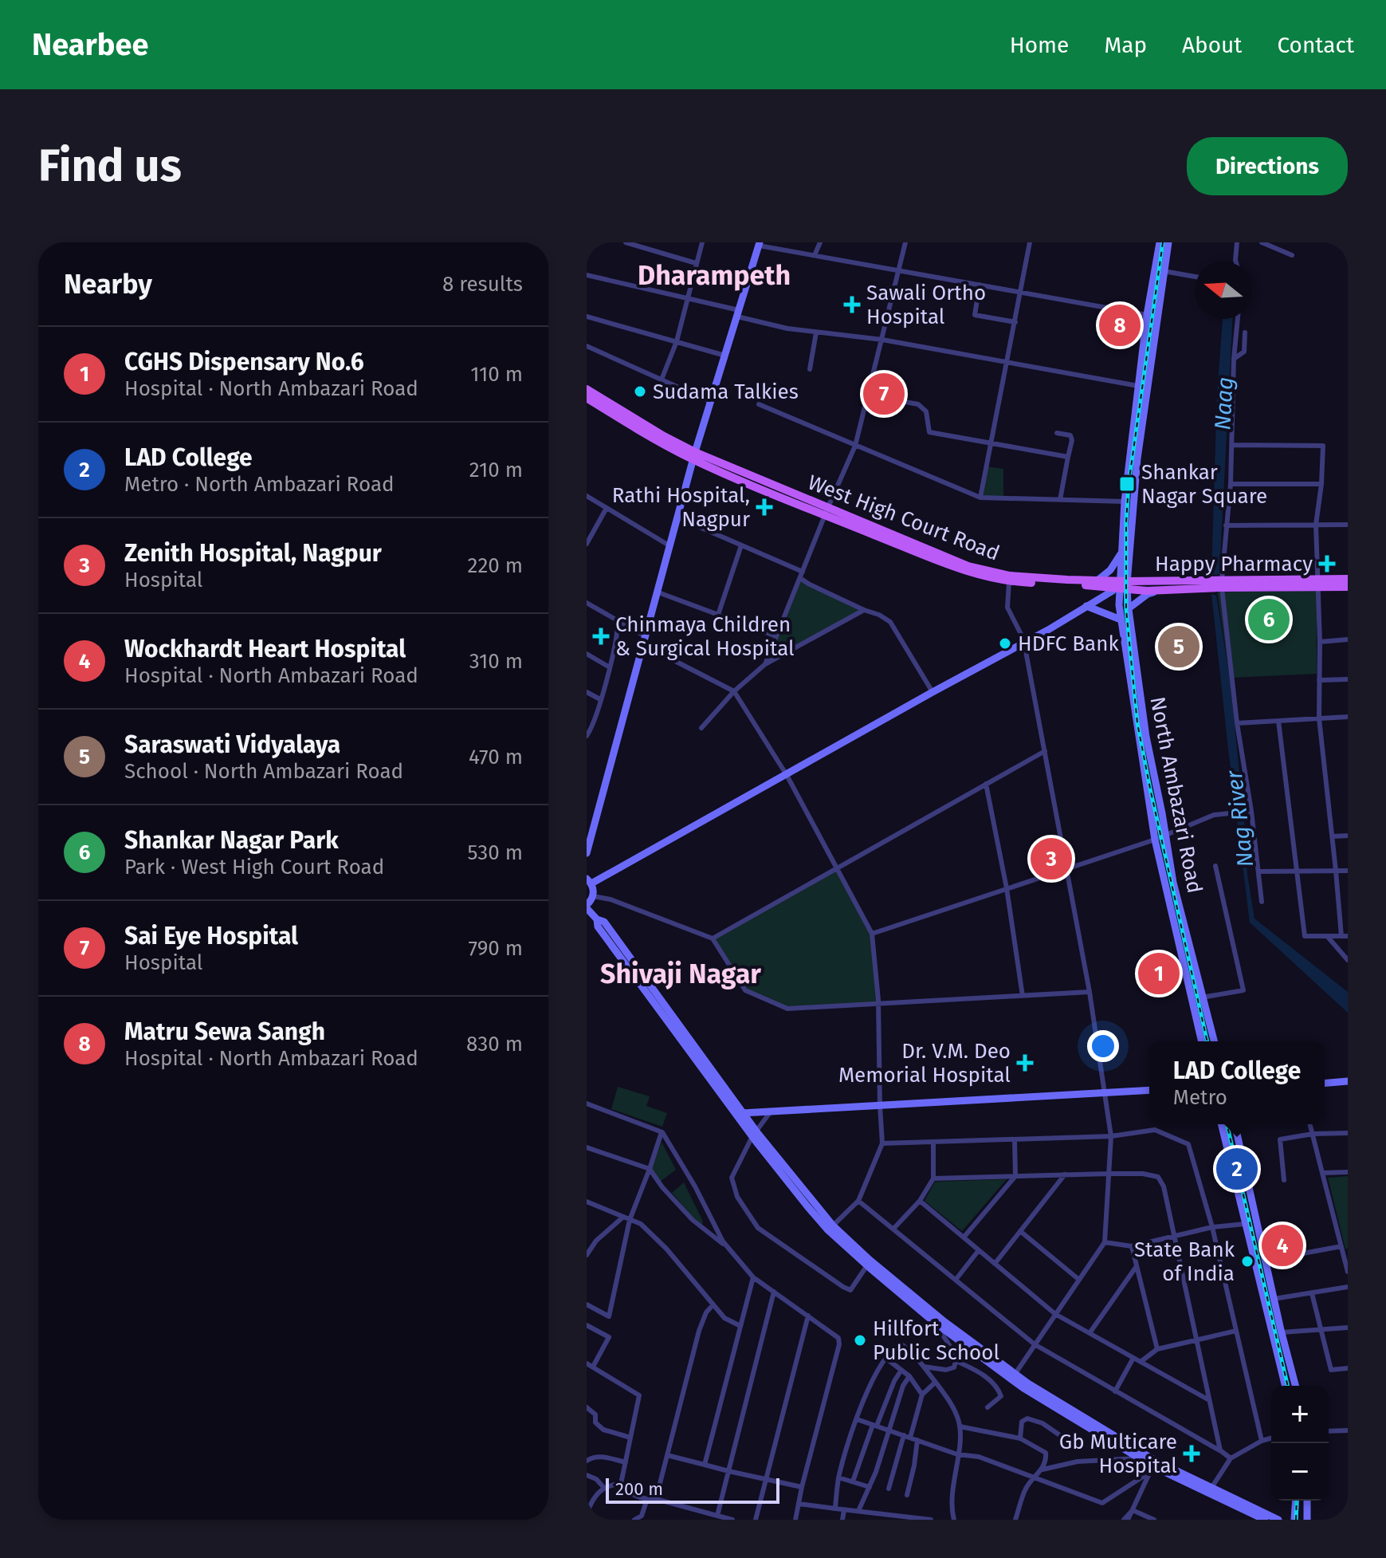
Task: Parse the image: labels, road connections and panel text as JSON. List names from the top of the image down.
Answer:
{
  "streets": {
    "main road": ["West High Court Road"],
    "street": ["North Ambazari Road"]
  },
  "crossings": [
    ["West High Court Road", "North Ambazari Road"]
  ],
  "districts": ["Dharampeth", "Shivaji Nagar"],
  "water": ["Naag", "Nag River"],
  "places": {
    "health": [
      "Sawali Ortho Hospital",
      "Rathi Hospital, Nagpur",
      "Happy Pharmacy",
      "Chinmaya Children & Surgical Hospital",
      "Dr. V.M. Deo Memorial Hospital",
      "Gb Multicare Hospital"
    ],
    "other": [
      "Sudama Talkies",
      "HDFC Bank",
      "State Bank of India",
      "Hillfort Public School"
    ],
    "transit": ["Shankar Nagar Square"]
  },
  "scale_bar": "200 m",
  "north": "left",
  "page": {
    "header": "Nearbee",
    "nav": [
      "Home",
      "Map",
      "About",
      "Contact"
    ],
    "buttons": "Directions",
    "title": "Find us",
    "heading": ["Nearby", "8 results"],
    "pins": [
      "8",
      "7",
      "6",
      "5",
      "3",
      "1",
      "2",
      "4"
    ],
    "list": [
      {
        "mark": "1",
        "name": "CGHS Dispensary No.6",
        "note": "Hospital · North Ambazari Road",
        "value": "110 m"
      },
      {
        "mark": "2",
        "name": "LAD College",
        "note": "Metro · North Ambazari Road",
        "value": "210 m"
      },
      {
        "mark": "3",
        "name": "Zenith Hospital, Nagpur",
        "note": "Hospital",
        "value": "220 m"
      },
      {
        "mark": "4",
        "name": "Wockhardt Heart Hospital",
        "note": "Hospital · North Ambazari Road",
        "value": "310 m"
      },
      {
        "mark": "5",
        "name": "Saraswati Vidyalaya",
        "note": "School · North Ambazari Road",
        "value": "470 m"
      },
      {
        "mark": "6",
        "name": "Shankar Nagar Park",
        "note": "Park · West High Court Road",
        "value": "530 m"
      },
      {
        "mark": "7",
        "name": "Sai Eye Hospital",
        "note": "Hospital",
        "value": "790 m"
      },
      {
        "mark": "8",
        "name": "Matru Sewa Sangh",
        "note": "Hospital · North Ambazari Road",
        "value": "830 m"
      }
    ],
    "popup": ["LAD College", "Metro"],
    "map_buttons": ["+", "−"],
    "scale": "200 m"
  }
}
